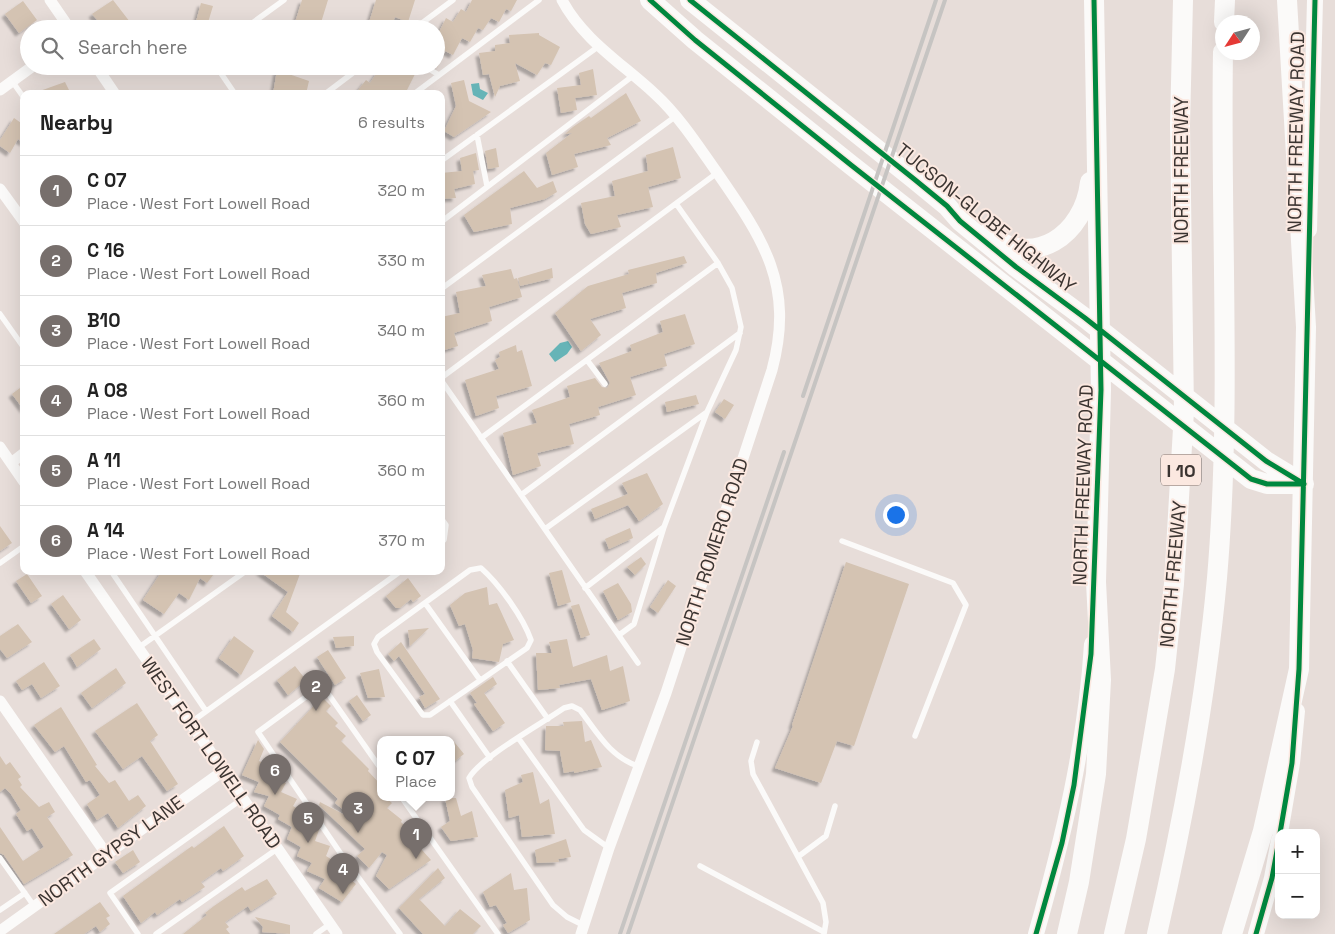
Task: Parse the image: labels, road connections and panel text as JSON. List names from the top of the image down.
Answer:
{
  "streets": {
    "highway": [
      "NORTH FREEWAY ROAD",
      "NORTH FREEWAY",
      "TUCSON-GLOBE HIGHWAY",
      "I 10"
    ],
    "street": ["NORTH ROMERO ROAD", "WEST FORT LOWELL ROAD", "NORTH GYPSY LANE"]
  },
  "crossings": [
    ["NORTH FREEWAY ROAD", "TUCSON-GLOBE HIGHWAY"],
    ["WEST FORT LOWELL ROAD", "NORTH GYPSY LANE"]
  ],
  "north": "bottom left",
  "page": {
    "search": "Search here",
    "heading": ["Nearby", "6 results"],
    "list": [
      {
        "mark": "1",
        "name": "C 07",
        "note": "Place · West Fort Lowell Road",
        "value": "320 m"
      },
      {
        "mark": "2",
        "name": "C 16",
        "note": "Place · West Fort Lowell Road",
        "value": "330 m"
      },
      {
        "mark": "3",
        "name": "B10",
        "note": "Place · West Fort Lowell Road",
        "value": "340 m"
      },
      {
        "mark": "4",
        "name": "A 08",
        "note": "Place · West Fort Lowell Road",
        "value": "360 m"
      },
      {
        "mark": "5",
        "name": "A 11",
        "note": "Place · West Fort Lowell Road",
        "value": "360 m"
      },
      {
        "mark": "6",
        "name": "A 14",
        "note": "Place · West Fort Lowell Road",
        "value": "370 m"
      }
    ],
    "pins": [
      "2",
      "6",
      "3",
      "5",
      "1",
      "4"
    ],
    "popup": ["C 07", "Place"],
    "map_buttons": ["+", "−"]
  }
}
